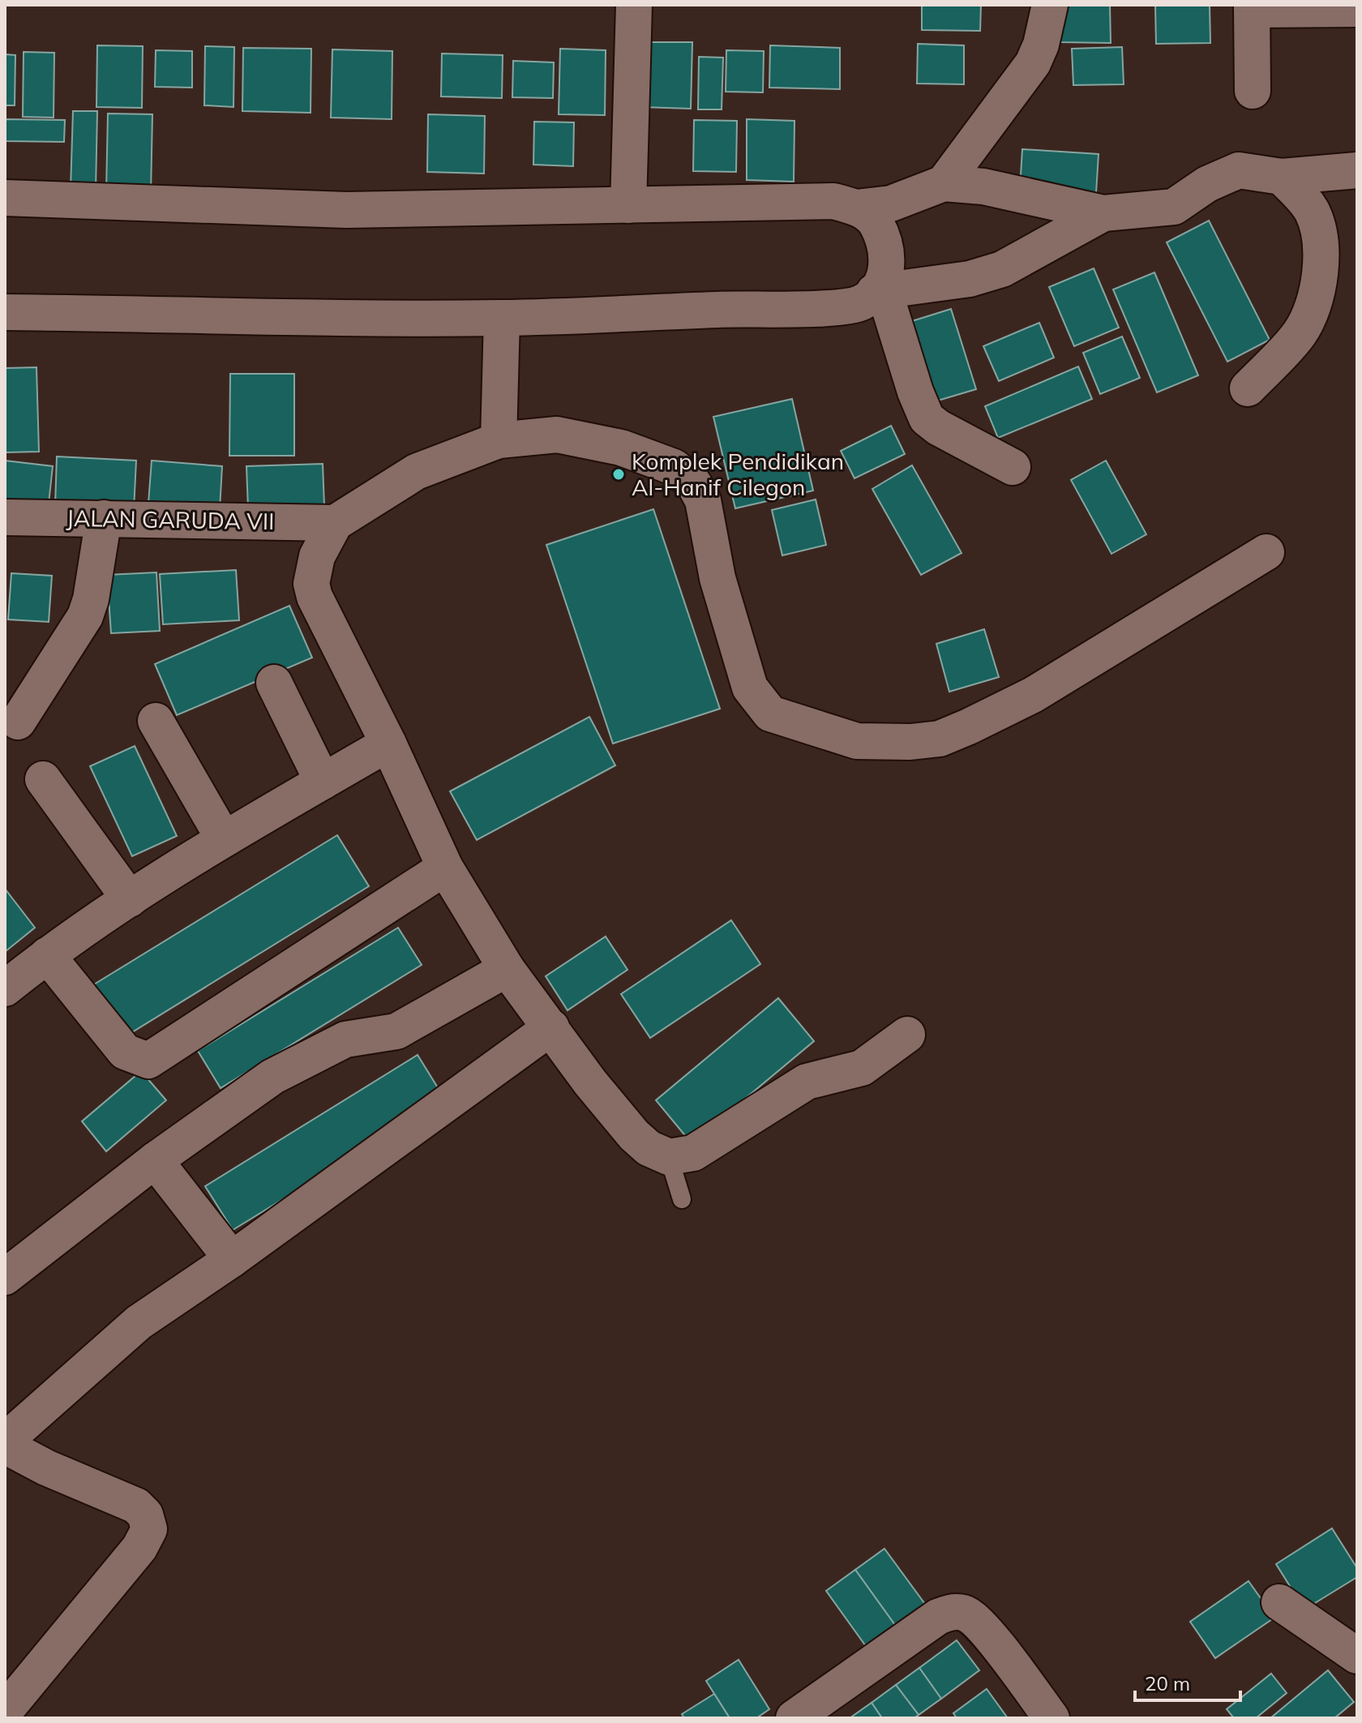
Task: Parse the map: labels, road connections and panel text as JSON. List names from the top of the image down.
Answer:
{
  "streets": {
    "street": ["JALAN GARUDA VII"]
  },
  "places": ["Komplek Pendidikan Al-Hanif Cilegon"],
  "scale_bar": "20 m"
}
